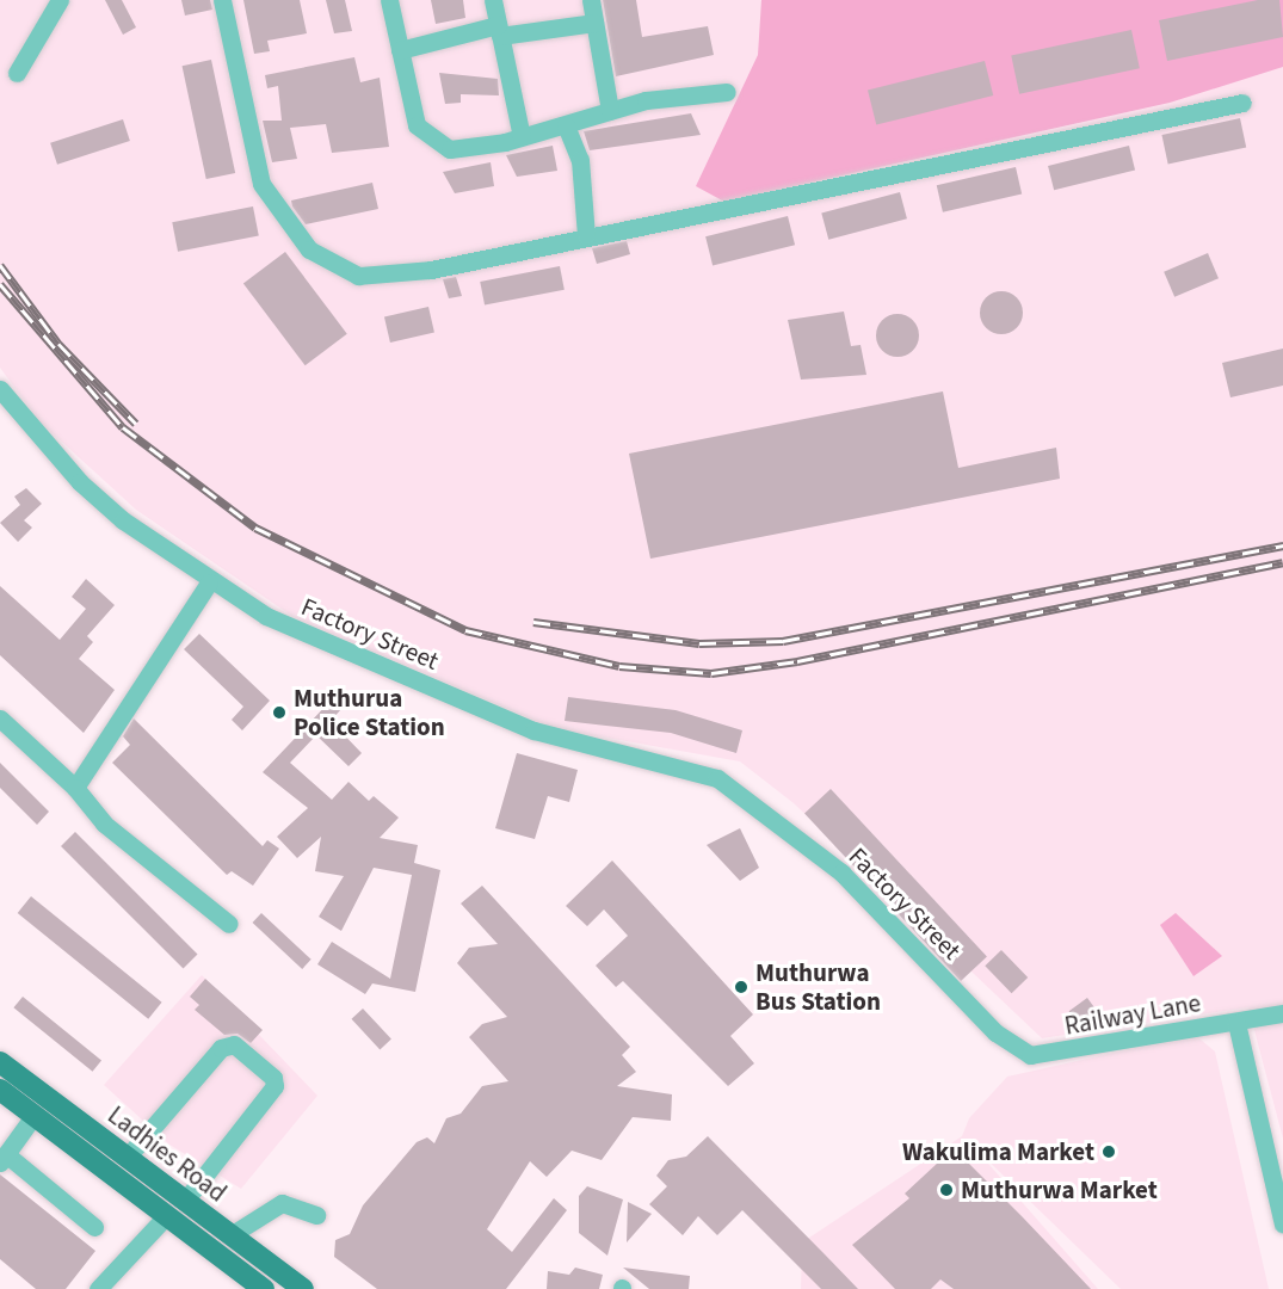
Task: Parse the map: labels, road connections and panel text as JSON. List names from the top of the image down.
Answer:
{
  "streets": {
    "main road": ["Ladhies Road"],
    "street": ["Factory Street", "Railway Lane"]
  },
  "crossings": [
    ["Factory Street", "Railway Lane"]
  ],
  "places": [
    "Muthurua Police Station",
    "Muthurwa Bus Station",
    "Wakulima Market",
    "Muthurwa Market"
  ]
}
